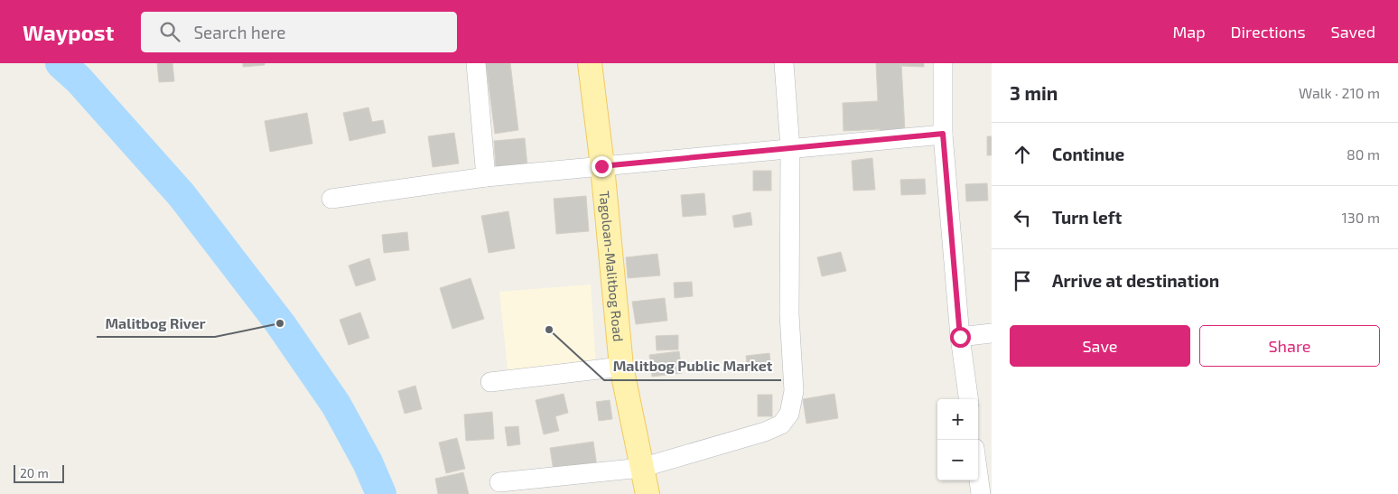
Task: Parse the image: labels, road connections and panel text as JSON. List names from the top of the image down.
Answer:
{
  "streets": {
    "main road": ["Tagoloan-Malitbog Road"]
  },
  "places": ["Malitbog River", "Malitbog Public Market"],
  "scale_bar": "20 m",
  "page": {
    "header": "Waypost",
    "search": "Search here",
    "nav": ["Map", "Directions", "Saved"],
    "heading": ["3 min", "Walk · 210 m"],
    "list": [
      ["Continue", "80 m"],
      ["Turn left", "130 m"],
      "Arrive at destination"
    ],
    "buttons": ["Save", "Share"],
    "map_buttons": ["+", "−"],
    "scale": "20 m"
  }
}
